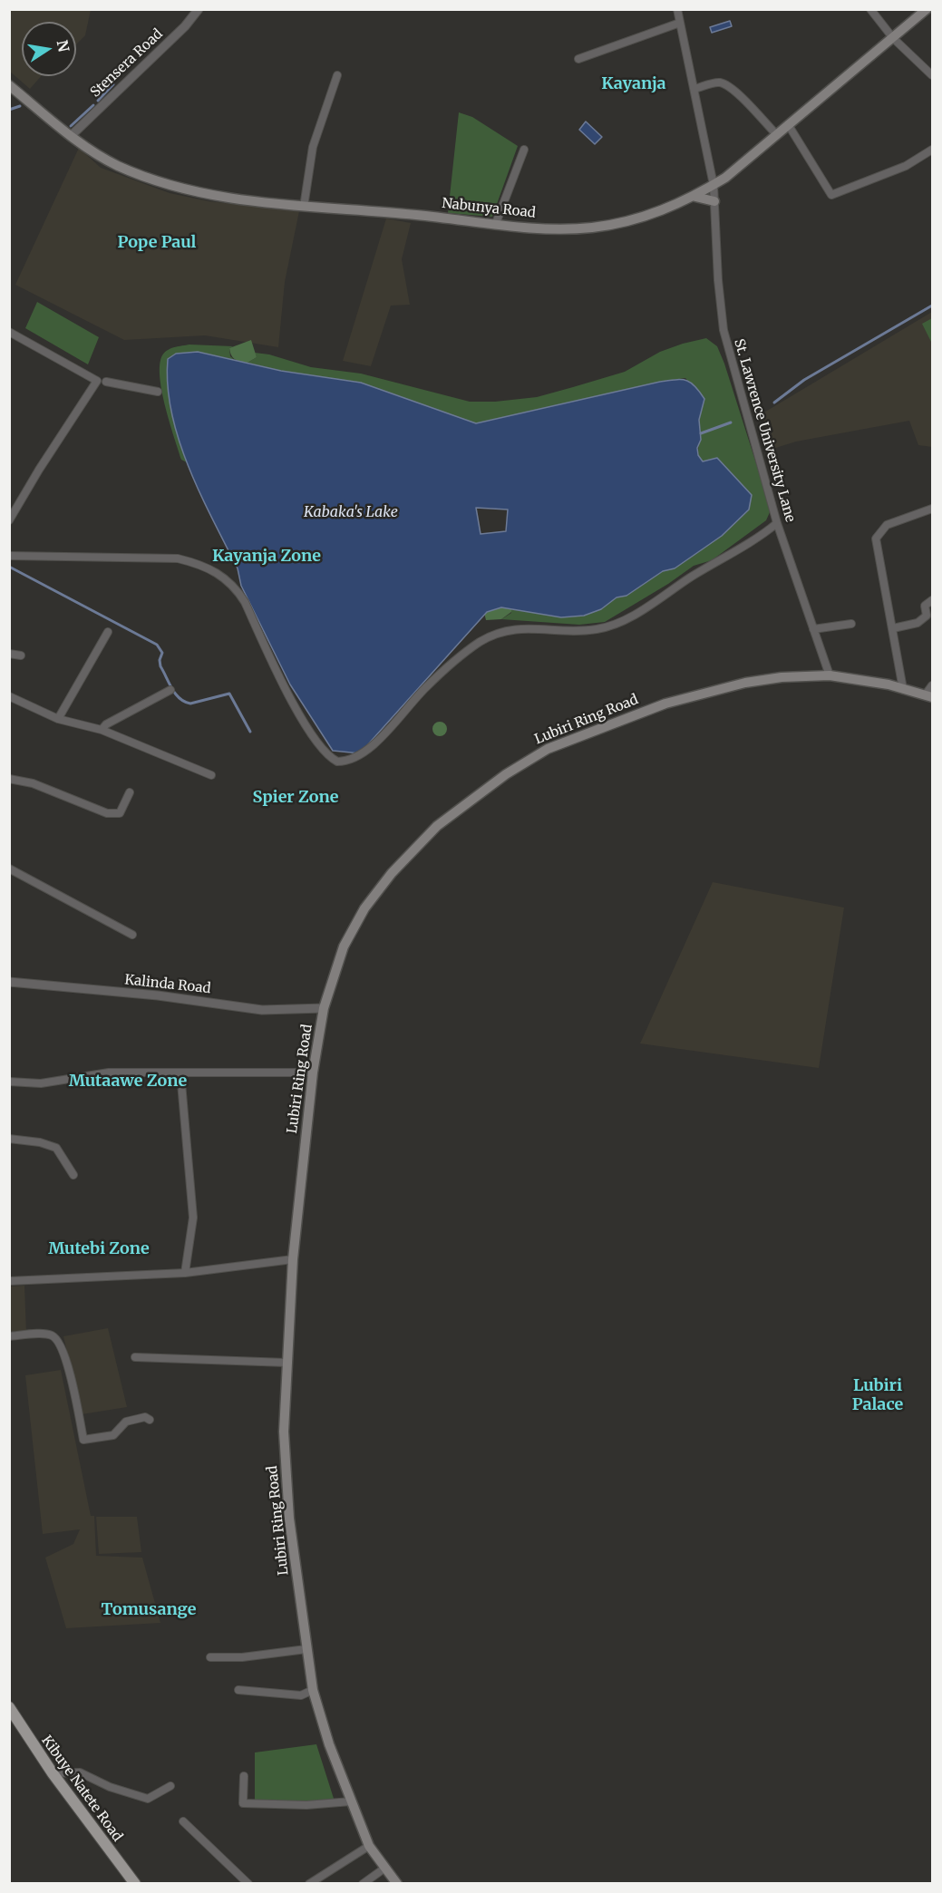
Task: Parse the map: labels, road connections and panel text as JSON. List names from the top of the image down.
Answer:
{
  "streets": {
    "main road": ["Nabunya Road", "Lubiri Ring Road", "Kibuye Natete Road"],
    "street": ["Stensera Road", "St. Lawrence University Lane", "Kalinda Road"]
  },
  "crossings": [
    ["Stensera Road", "Nabunya Road"],
    ["Nabunya Road", "St. Lawrence University Lane"],
    ["St. Lawrence University Lane", "Lubiri Ring Road"],
    ["Lubiri Ring Road", "Kalinda Road"]
  ],
  "districts": [
    "Kayanja",
    "Pope Paul",
    "Kayanja Zone",
    "Spier Zone",
    "Mutaawe Zone",
    "Mutebi Zone",
    "Lubiri Palace",
    "Tomusange"
  ],
  "water": ["Kabaka's Lake"],
  "north": "right"
}
